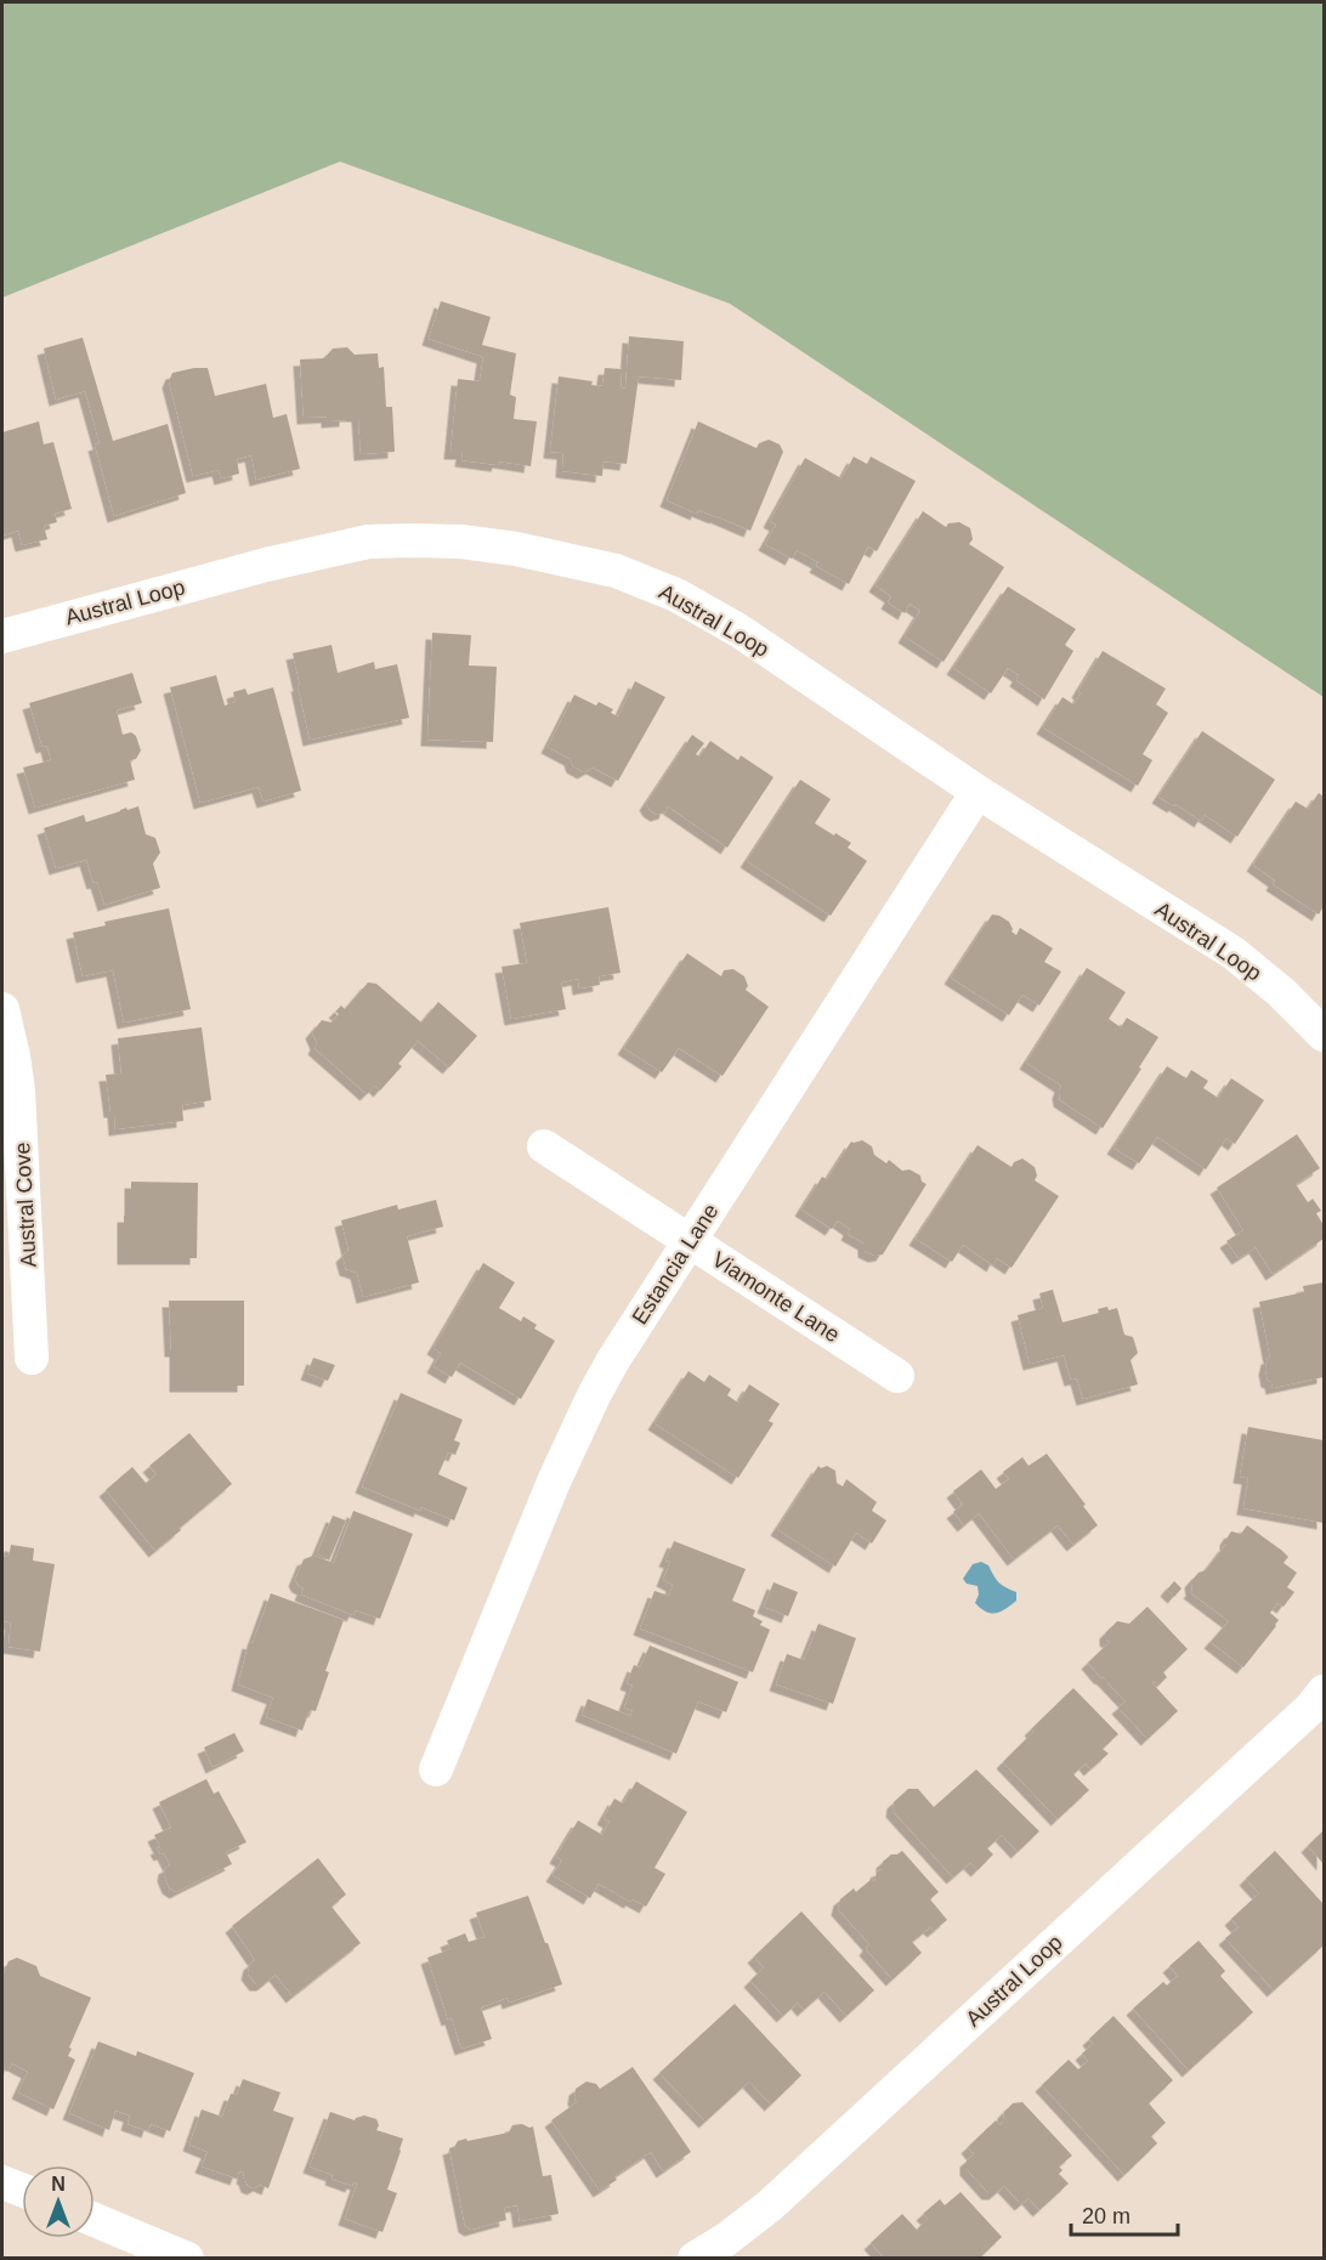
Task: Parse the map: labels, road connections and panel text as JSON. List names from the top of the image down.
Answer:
{
  "streets": {
    "street": [
      "Austral Loop",
      "Austral Cove",
      "Estancia Lane",
      "Viamonte Lane"
    ]
  },
  "crossings": [
    ["Austral Loop", "Estancia Lane"],
    ["Estancia Lane", "Viamonte Lane"]
  ],
  "scale_bar": "20 m",
  "north": "top"
}
